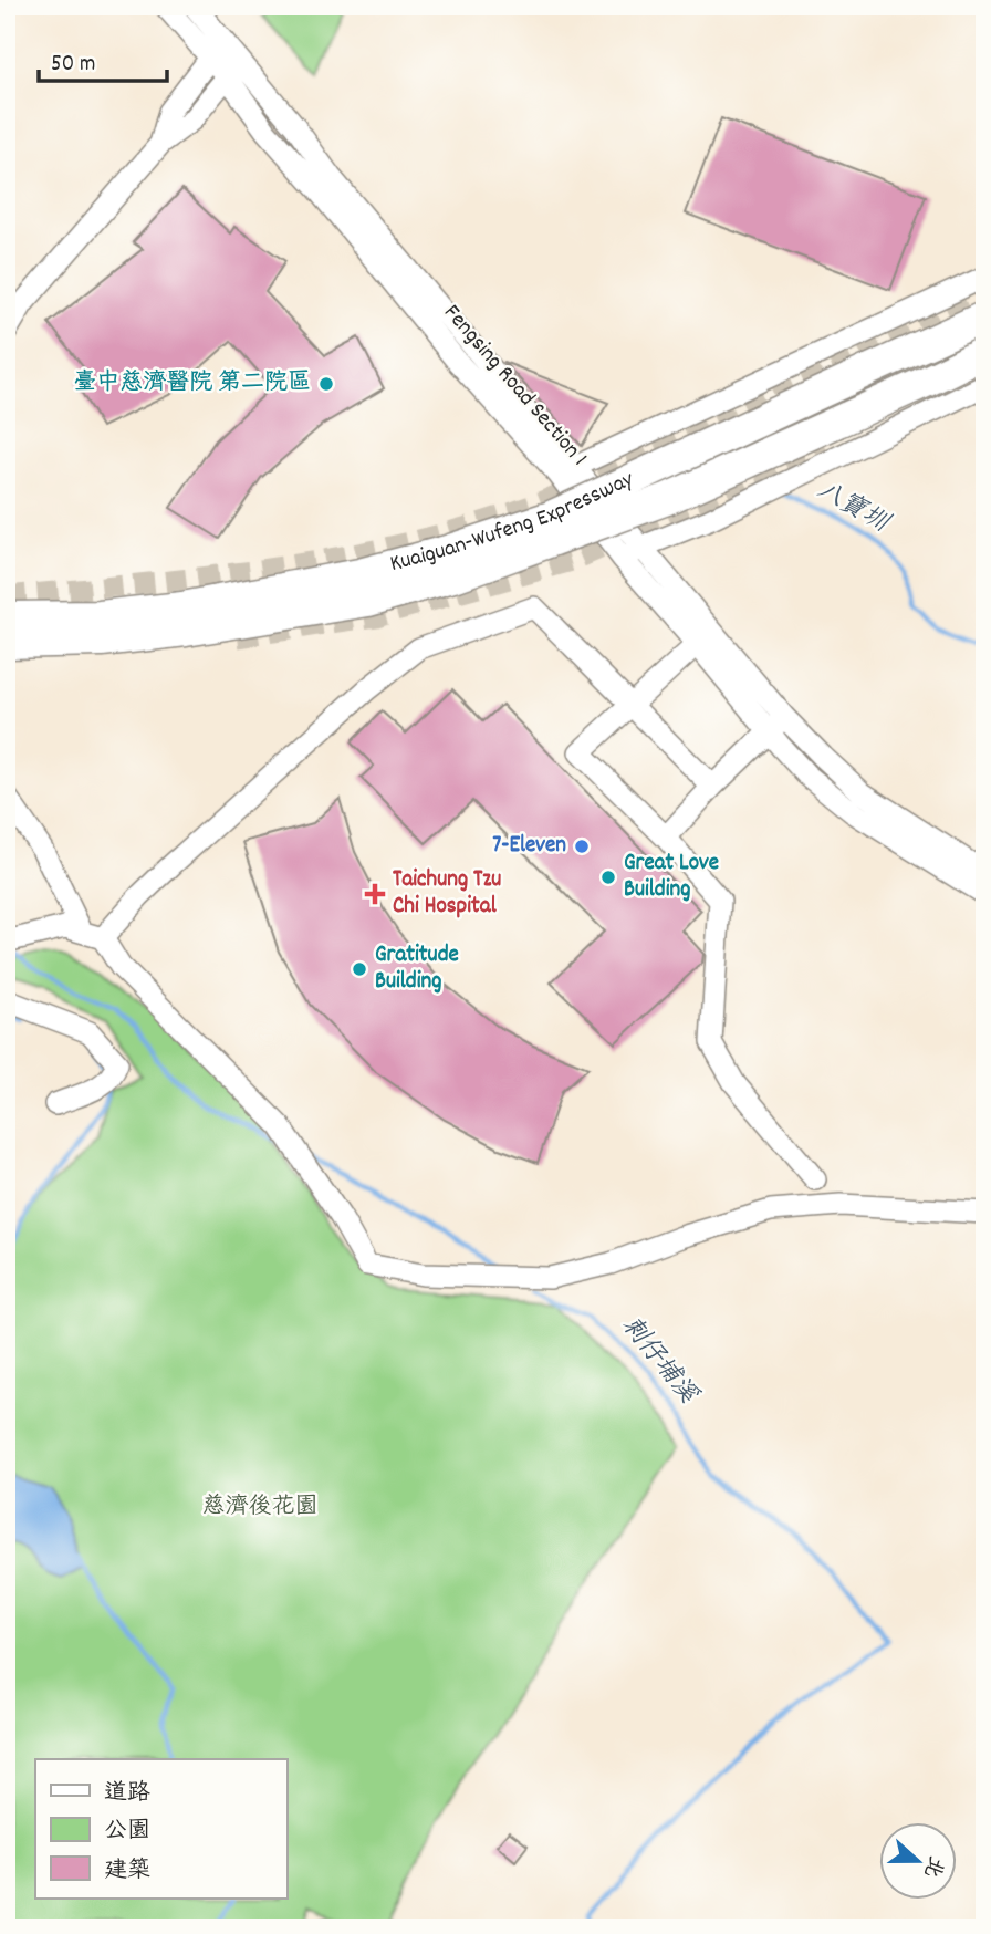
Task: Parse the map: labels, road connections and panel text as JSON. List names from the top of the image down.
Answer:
{
  "streets": {
    "highway": ["Kuaiguan-Wufeng Expressway"],
    "street": ["Fengsing Road Section 1"]
  },
  "water": ["八寶圳", "刺仔埔溪"],
  "parks": ["慈濟後花園"],
  "places": {
    "other": [
      "臺中慈濟醫院 第二院區",
      "7-Eleven",
      "Great Love Building",
      "Gratitude Building"
    ],
    "health": ["Taichung Tzu Chi Hospital"]
  },
  "legend": ["道路", "公園", "建築"],
  "scale_bar": "50 m",
  "north": "right"
}
